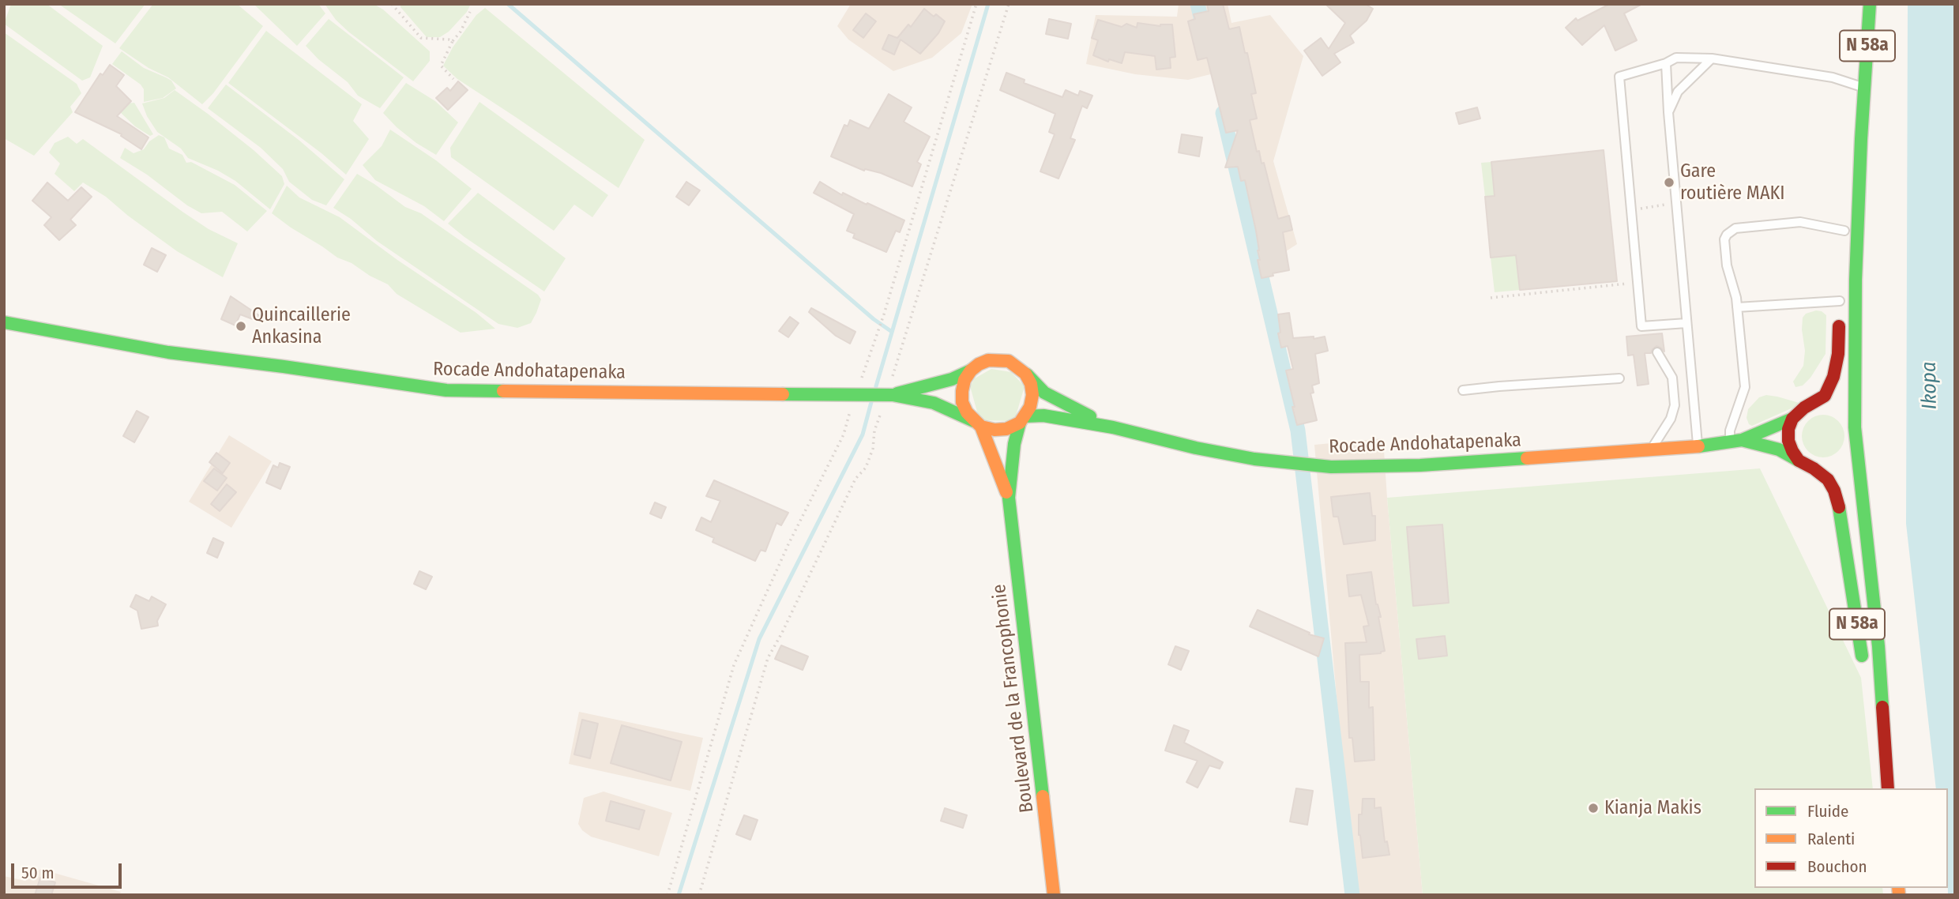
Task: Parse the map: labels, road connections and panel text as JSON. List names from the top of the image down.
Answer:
{
  "streets": {
    "main road": ["N 58a", "Rocade Andohatapenaka", "Boulevard de la Francophonie"]
  },
  "water": ["Ikopa"],
  "places": ["Gare routière MAKI", "Quincaillerie Ankasina", "Kianja Makis"],
  "legend": ["Fluide", "Ralenti", "Bouchon"],
  "scale_bar": "50 m"
}
